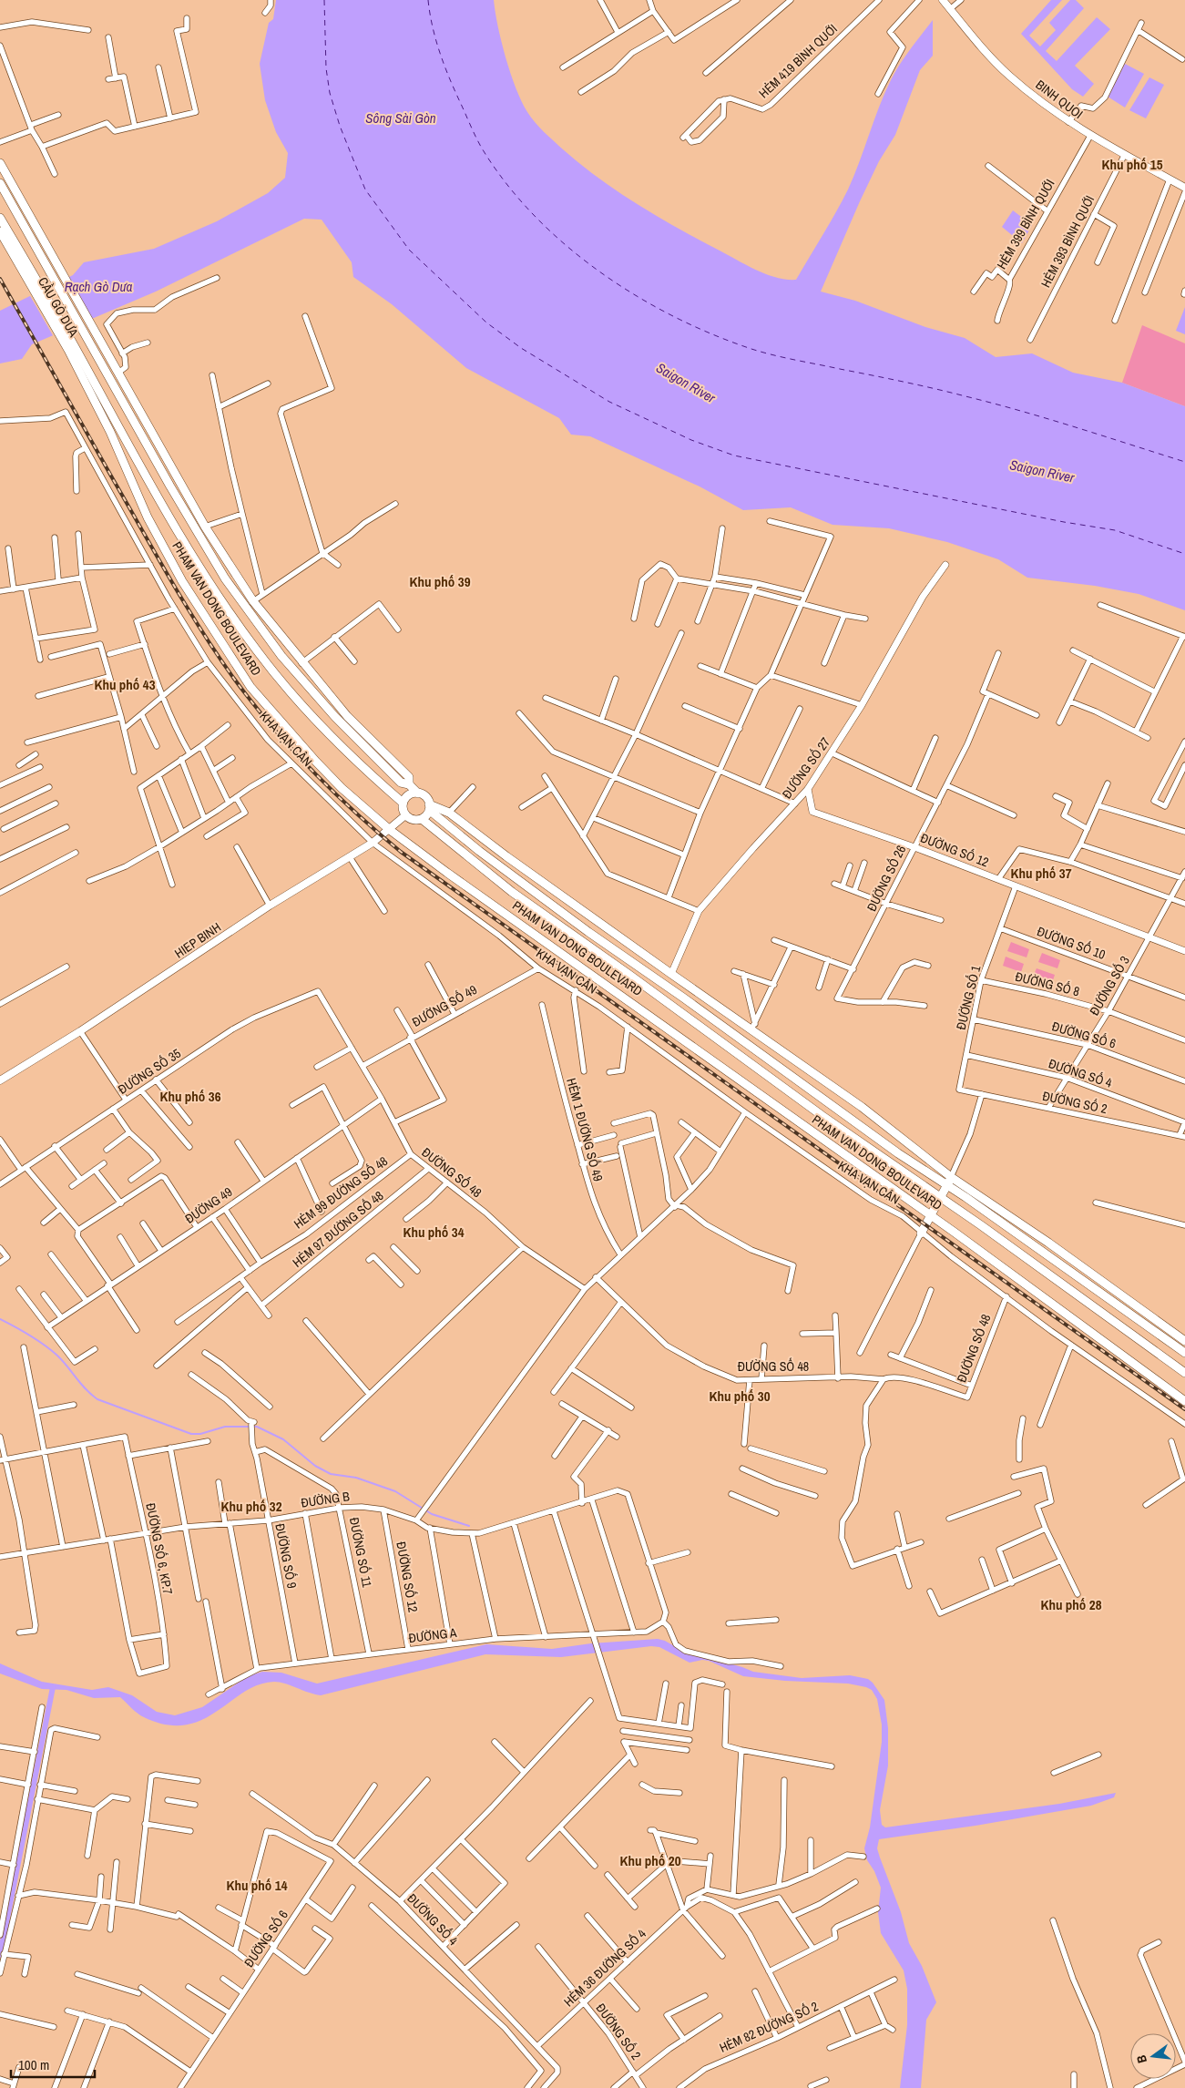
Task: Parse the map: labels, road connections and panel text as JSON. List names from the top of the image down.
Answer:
{
  "streets": {
    "main road": [
      "BINH QUOI",
      "CẦU GÒ DƯA",
      "PHAM VAN DONG BOULEVARD",
      "HIEP BINH"
    ],
    "street": [
      "HẺM 419 BÌNH QUỚI",
      "HẺM 399 BÌNH QUỚI",
      "HẺM 393 BÌNH QUỚI",
      "KHA VẠN CÂN",
      "ĐƯỜNG SỐ 27",
      "ĐƯỜNG SỐ 12",
      "ĐƯỜNG SỐ 26",
      "ĐƯỜNG SỐ 10",
      "ĐƯỜNG SỐ 8",
      "ĐƯỜNG SỐ 3",
      "ĐƯỜNG SỐ 1",
      "ĐƯỜNG SỐ 49",
      "ĐƯỜNG SỐ 6",
      "ĐƯỜNG SỐ 35",
      "ĐƯỜNG SỐ 4",
      "ĐƯỜNG SỐ 2",
      "HẺM 1 ĐƯỜNG SỐ 49",
      "ĐƯỜNG SỐ 48",
      "HẺM 99 ĐƯỜNG SỐ 48",
      "ĐƯỜNG 49",
      "HẺM 97 ĐƯỜNG SỐ 48",
      "ĐƯỜNG B",
      "ĐƯỜNG SỐ 6, KP.7",
      "ĐƯỜNG SỐ 11",
      "ĐƯỜNG SỐ 9",
      "ĐƯỜNG A",
      "HẺM 36 ĐƯỜNG SỐ 4",
      "HẺM 82 ĐƯỜNG SỐ 2"
    ]
  },
  "crossings": [
    ["BINH QUOI", "HẺM 399 BÌNH QUỚI"],
    ["BINH QUOI", "HẺM 393 BÌNH QUỚI"],
    ["CẦU GÒ DƯA", "PHAM VAN DONG BOULEVARD"],
    ["PHAM VAN DONG BOULEVARD", "HIEP BINH"],
    ["KHA VẠN CÂN", "HIEP BINH"],
    ["KHA VẠN CÂN", "ĐƯỜNG SỐ 49"],
    ["KHA VẠN CÂN", "ĐƯỜNG SỐ 48"],
    ["ĐƯỜNG SỐ 27", "ĐƯỜNG SỐ 12"],
    ["ĐƯỜNG SỐ 12", "ĐƯỜNG SỐ 26"],
    ["ĐƯỜNG SỐ 12", "ĐƯỜNG SỐ 3"],
    ["ĐƯỜNG SỐ 12", "ĐƯỜNG SỐ 1"],
    ["ĐƯỜNG SỐ 12", "ĐƯỜNG B"],
    ["ĐƯỜNG SỐ 12", "ĐƯỜNG A"],
    ["ĐƯỜNG SỐ 10", "ĐƯỜNG SỐ 3"],
    ["ĐƯỜNG SỐ 10", "ĐƯỜNG SỐ 1"],
    ["ĐƯỜNG SỐ 8", "ĐƯỜNG SỐ 3"],
    ["ĐƯỜNG SỐ 8", "ĐƯỜNG SỐ 1"],
    ["ĐƯỜNG SỐ 3", "ĐƯỜNG SỐ 6"],
    ["ĐƯỜNG SỐ 3", "ĐƯỜNG SỐ 4"],
    ["ĐƯỜNG SỐ 3", "ĐƯỜNG SỐ 2"],
    ["ĐƯỜNG SỐ 1", "ĐƯỜNG SỐ 6"],
    ["ĐƯỜNG SỐ 1", "ĐƯỜNG SỐ 4"],
    ["ĐƯỜNG SỐ 1", "ĐƯỜNG SỐ 2"],
    ["ĐƯỜNG SỐ 49", "ĐƯỜNG SỐ 48"],
    ["ĐƯỜNG SỐ 35", "ĐƯỜNG SỐ 48"],
    ["ĐƯỜNG SỐ 4", "HẺM 36 ĐƯỜNG SỐ 4"],
    ["ĐƯỜNG SỐ 2", "HẺM 36 ĐƯỜNG SỐ 4"],
    ["ĐƯỜNG SỐ 48", "HẺM 99 ĐƯỜNG SỐ 48"],
    ["ĐƯỜNG SỐ 48", "ĐƯỜNG 49"],
    ["ĐƯỜNG SỐ 48", "HẺM 97 ĐƯỜNG SỐ 48"],
    ["ĐƯỜNG B", "ĐƯỜNG SỐ 6, KP.7"],
    ["ĐƯỜNG B", "ĐƯỜNG SỐ 11"],
    ["ĐƯỜNG B", "ĐƯỜNG SỐ 9"],
    ["ĐƯỜNG SỐ 11", "ĐƯỜNG SỐ 9"],
    ["ĐƯỜNG SỐ 11", "ĐƯỜNG A"],
    ["ĐƯỜNG SỐ 9", "ĐƯỜNG A"]
  ],
  "districts": [
    "Khu phố 15",
    "Khu phố 39",
    "Khu phố 43",
    "Khu phố 37",
    "Khu phố 36",
    "Khu phố 34",
    "Khu phố 30",
    "Khu phố 32",
    "Khu phố 28",
    "Khu phố 20",
    "Khu phố 14"
  ],
  "water": ["Sông Sài Gòn", "Rạch Gò Dưa", "Saigon River"],
  "scale_bar": "100 m",
  "north": "left"
}
